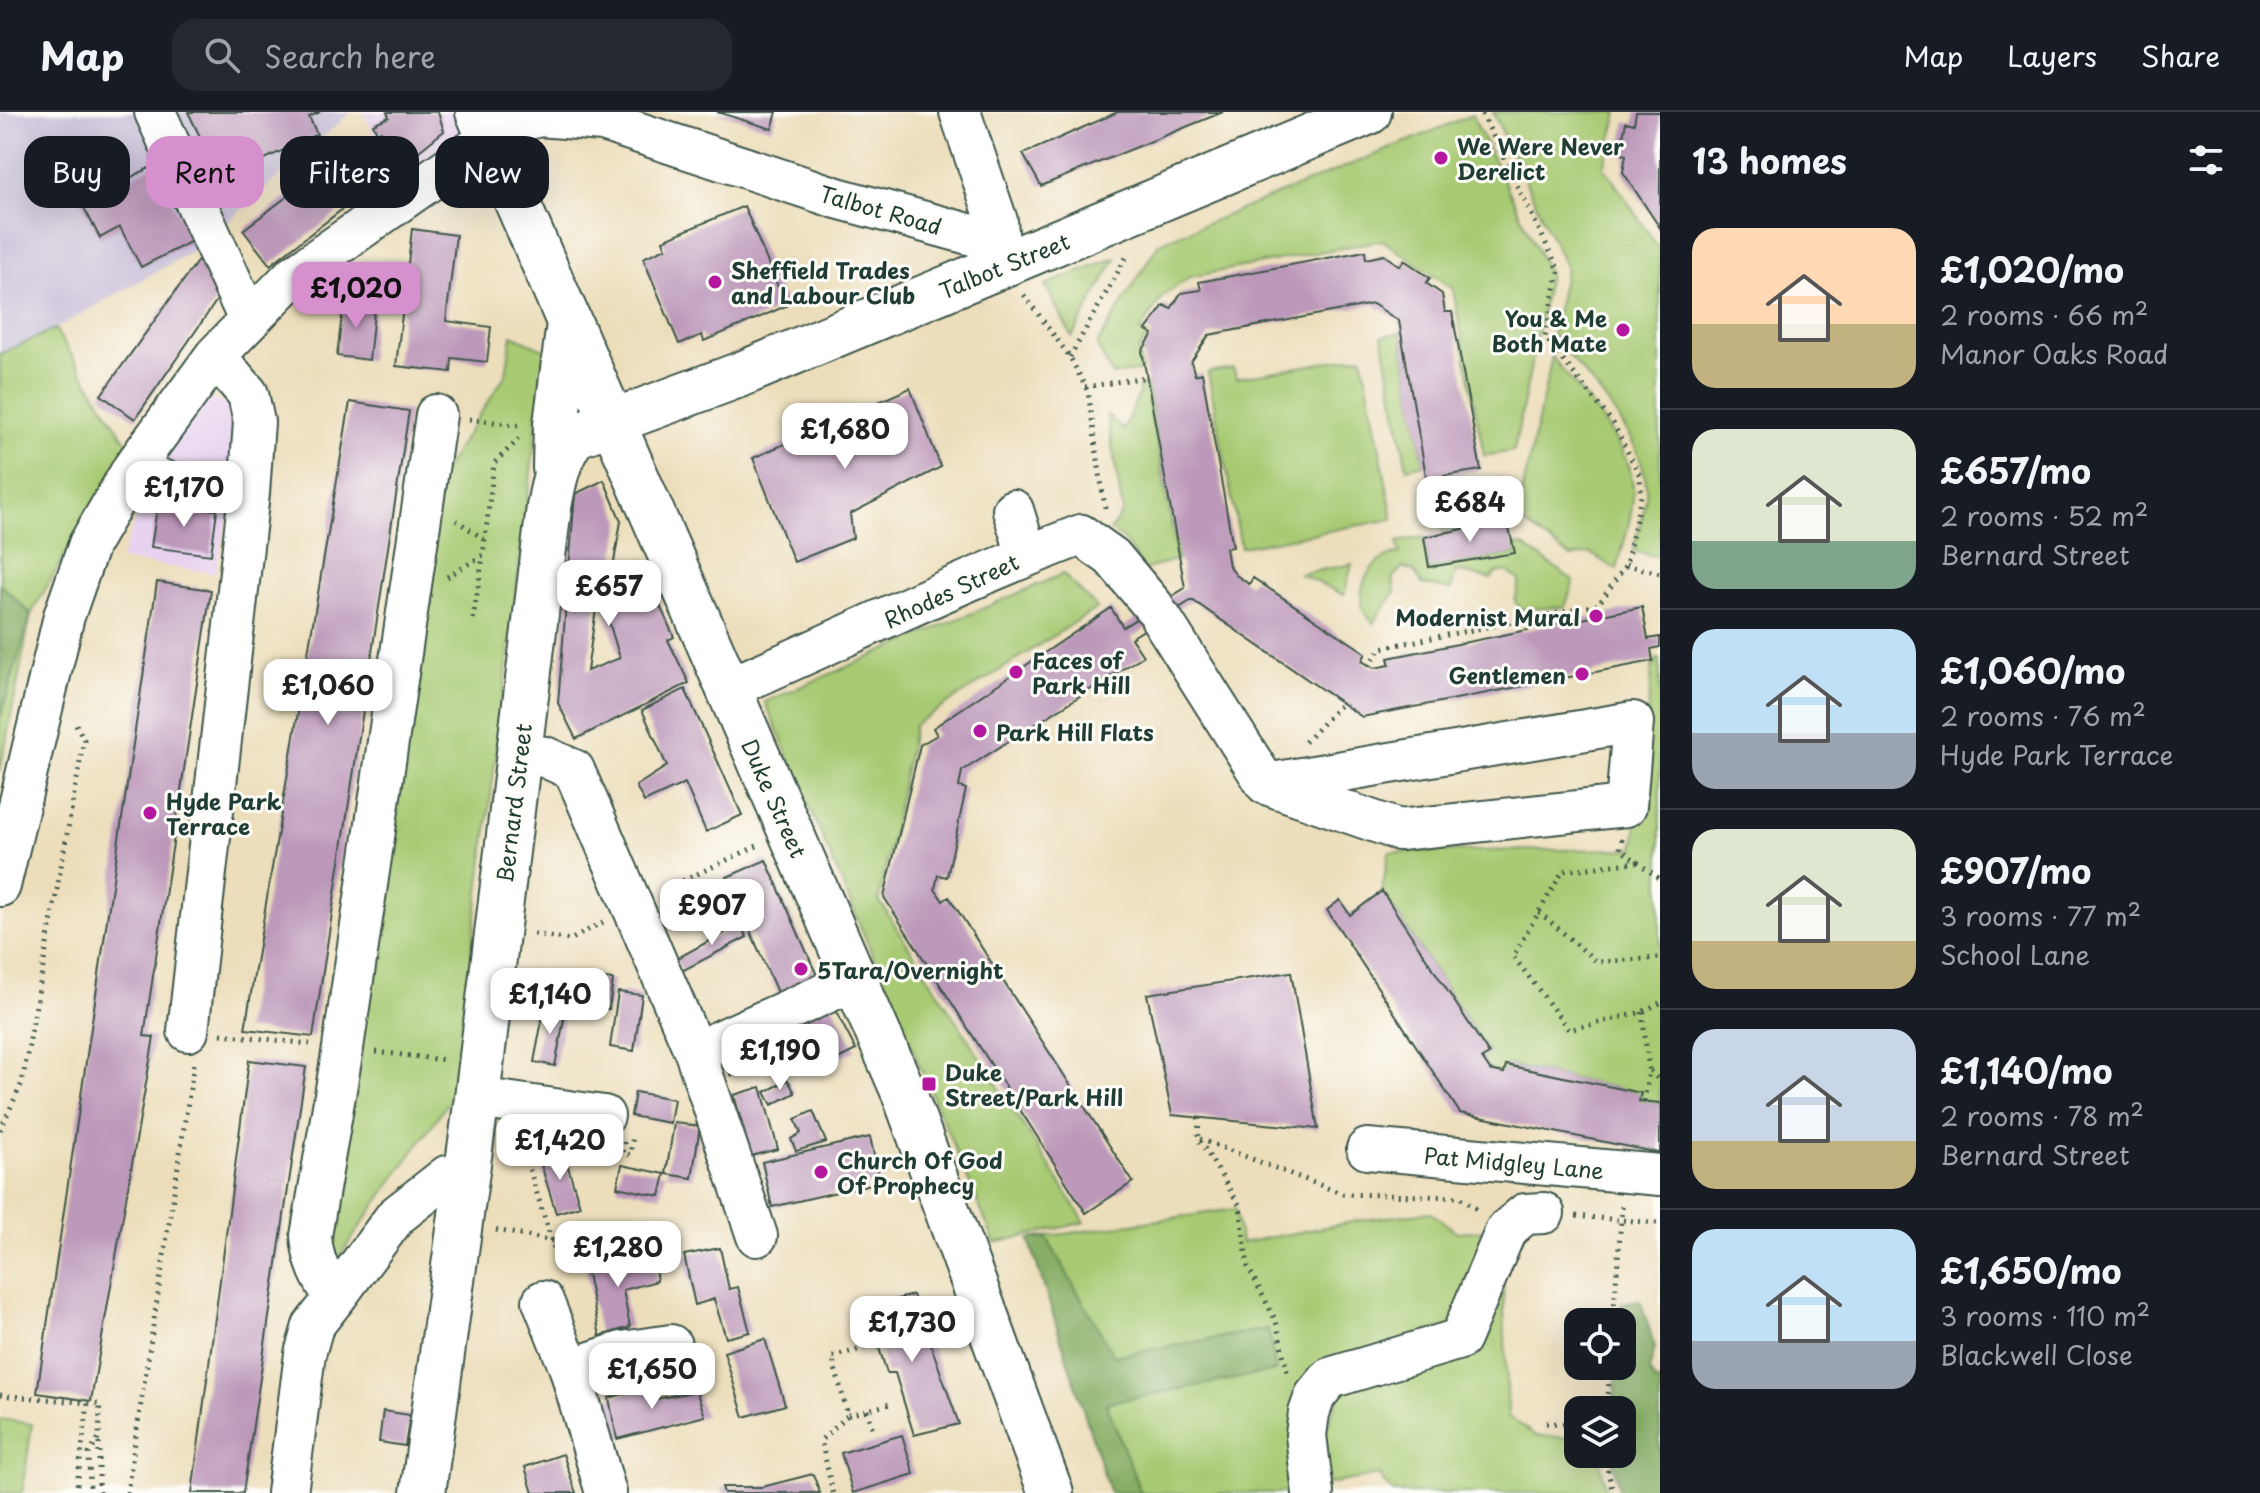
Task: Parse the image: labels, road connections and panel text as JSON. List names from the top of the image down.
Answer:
{
  "streets": {
    "main road": ["Talbot Street", "Duke Street", "Bernard Street"],
    "street": ["Talbot Road", "Rhodes Street", "Pat Midgley Lane"]
  },
  "crossings": [
    ["Talbot Road", "Talbot Street"],
    ["Talbot Road", "Duke Street"],
    ["Talbot Street", "Duke Street"],
    ["Talbot Street", "Bernard Street"],
    ["Rhodes Street", "Duke Street"]
  ],
  "places": {
    "other": [
      "We Were Never Derelict",
      "Sheffield Trades and Labour Club",
      "You & Me Both Mate",
      "Modernist Mural",
      "Faces of Park Hill",
      "Gentlemen",
      "Park Hill Flats",
      "Hyde Park Terrace",
      "5Tara/Overnight",
      "Church Of God Of Prophecy"
    ],
    "transit": ["Duke Street/Park Hill"]
  },
  "page": {
    "header": "Map",
    "search": "Search here",
    "nav": ["Map", "Layers", "Share"],
    "heading": "13 homes",
    "chip": [
      "Buy",
      "Rent",
      "Filters",
      "New"
    ],
    "list": [
      {
        "name": "£1,020/mo",
        "note": "2 rooms · 66 m² · Manor Oaks Road"
      },
      {
        "name": "£657/mo",
        "note": "2 rooms · 52 m² · Bernard Street"
      },
      {
        "name": "£1,060/mo",
        "note": "2 rooms · 76 m² · Hyde Park Terrace"
      },
      {
        "name": "£907/mo",
        "note": "3 rooms · 77 m² · School Lane"
      },
      {
        "name": "£1,140/mo",
        "note": "2 rooms · 78 m² · Bernard Street"
      },
      {
        "name": "£1,650/mo",
        "note": "3 rooms · 110 m² · Blackwell Close"
      }
    ],
    "price": [
      "£1,020",
      "£1,680",
      "£1,170",
      "£684",
      "£657",
      "£1,060",
      "£907",
      "£1,140",
      "£1,190",
      "£1,420",
      "£1,280",
      "£1,730",
      "£1,650"
    ]
  }
}
